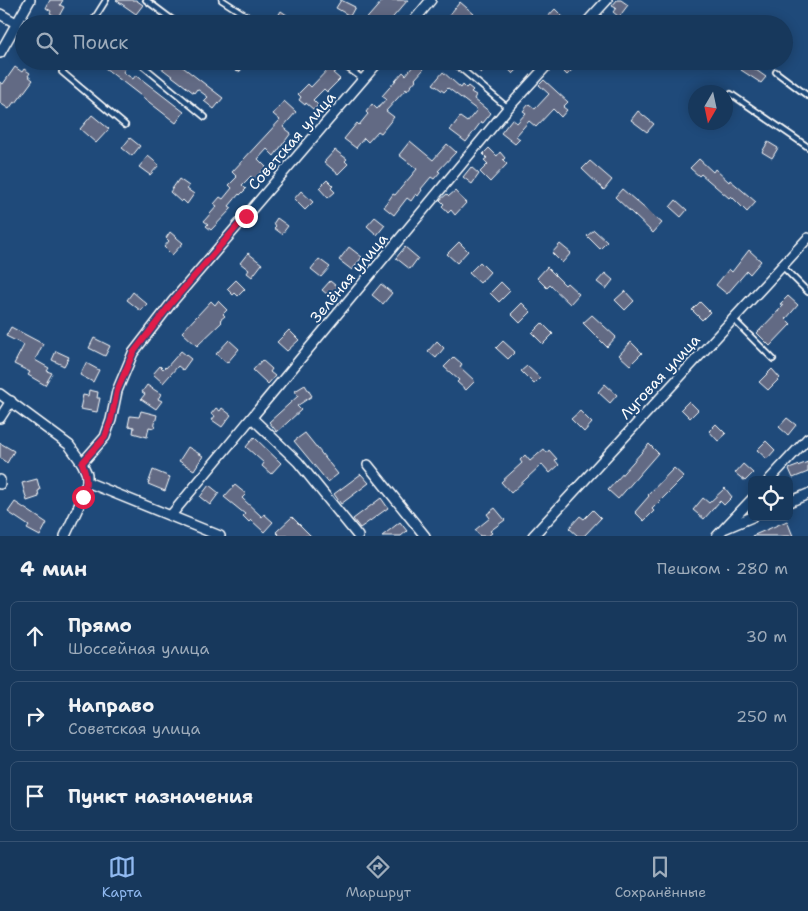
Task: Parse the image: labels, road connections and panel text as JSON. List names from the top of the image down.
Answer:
{
  "streets": {
    "street": ["Советская улица", "Зелёная улица", "Луговая улица"]
  },
  "north": "bottom",
  "page": {
    "search": "Поиск",
    "heading": ["4 мин", "Пешком · 280 m"],
    "list": [
      ["Прямо", "Шоссейная улица", "30 m"],
      ["Направо", "Советская улица", "250 m"],
      "Пункт назначения"
    ],
    "nav": ["Карта", "Маршрут", "Сохранённые"]
  }
}
